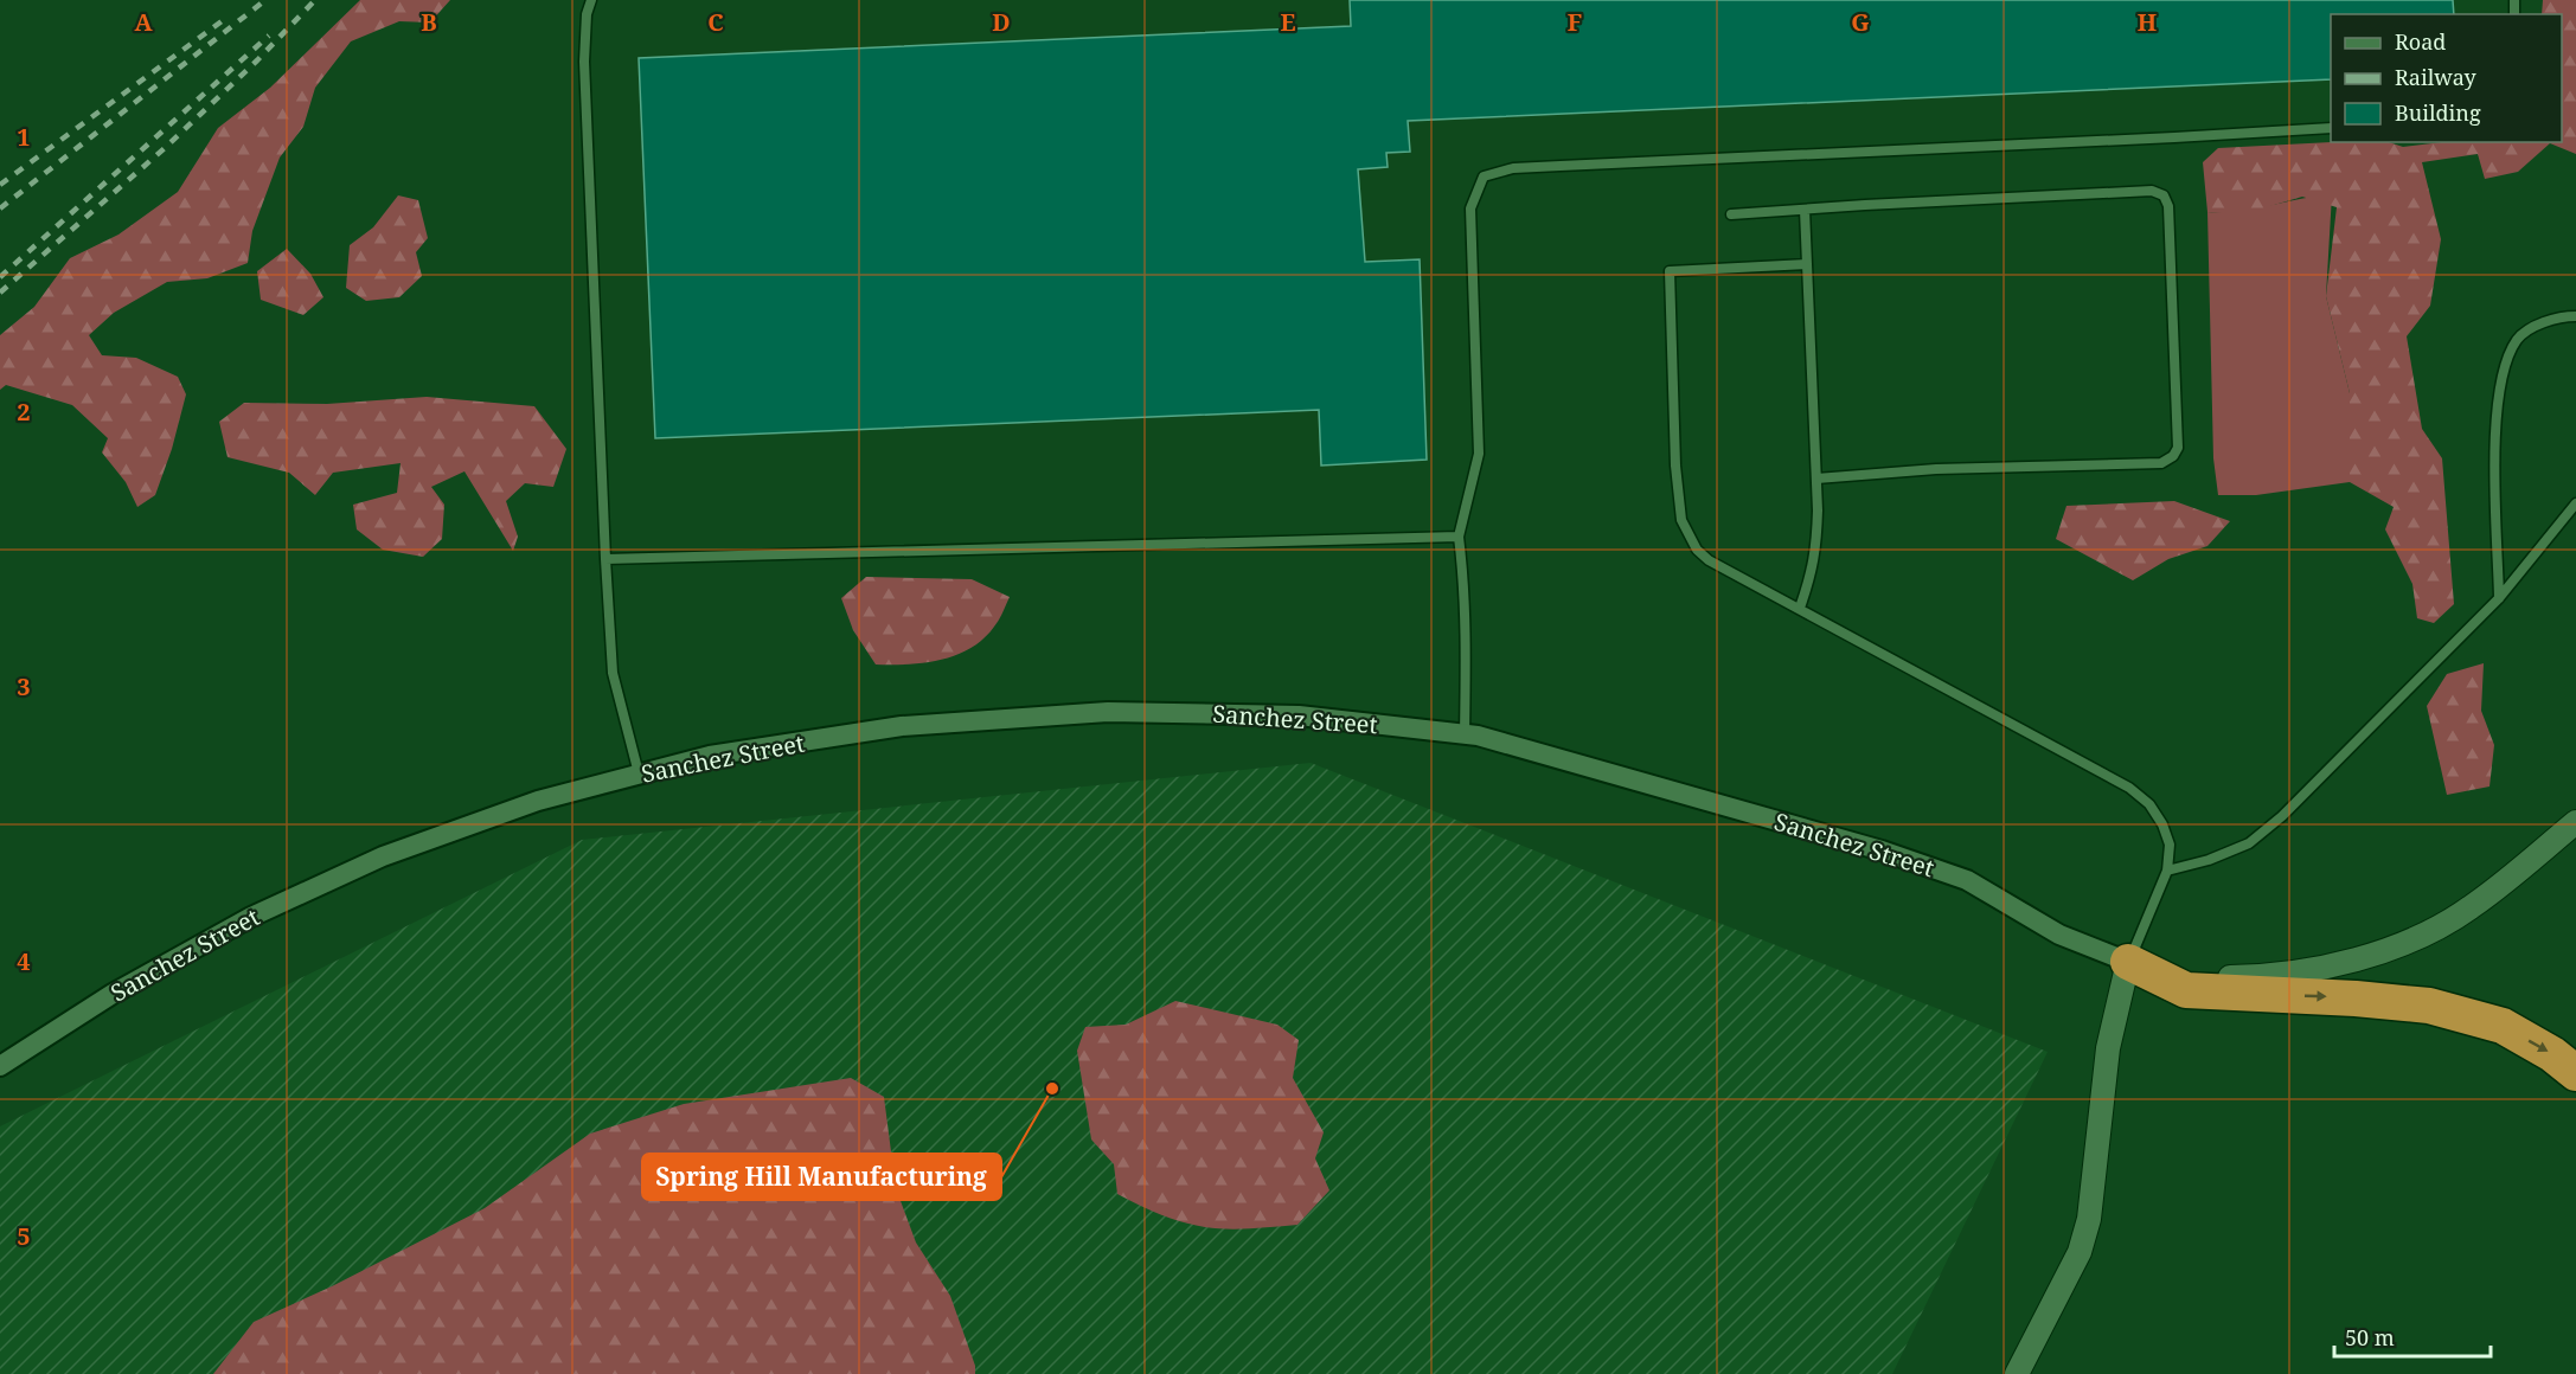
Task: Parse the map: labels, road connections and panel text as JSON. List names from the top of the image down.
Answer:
{
  "streets": {
    "street": ["Sanchez Street"]
  },
  "places": ["Spring Hill Manufacturing"],
  "legend": ["Road", "Railway", "Building"],
  "scale_bar": "50 m",
  "grid": {
    "columns": [
      "A",
      "B",
      "C",
      "D",
      "E",
      "F",
      "G",
      "H"
    ],
    "rows": [
      "1",
      "2",
      "3",
      "4",
      "5"
    ]
  }
}
